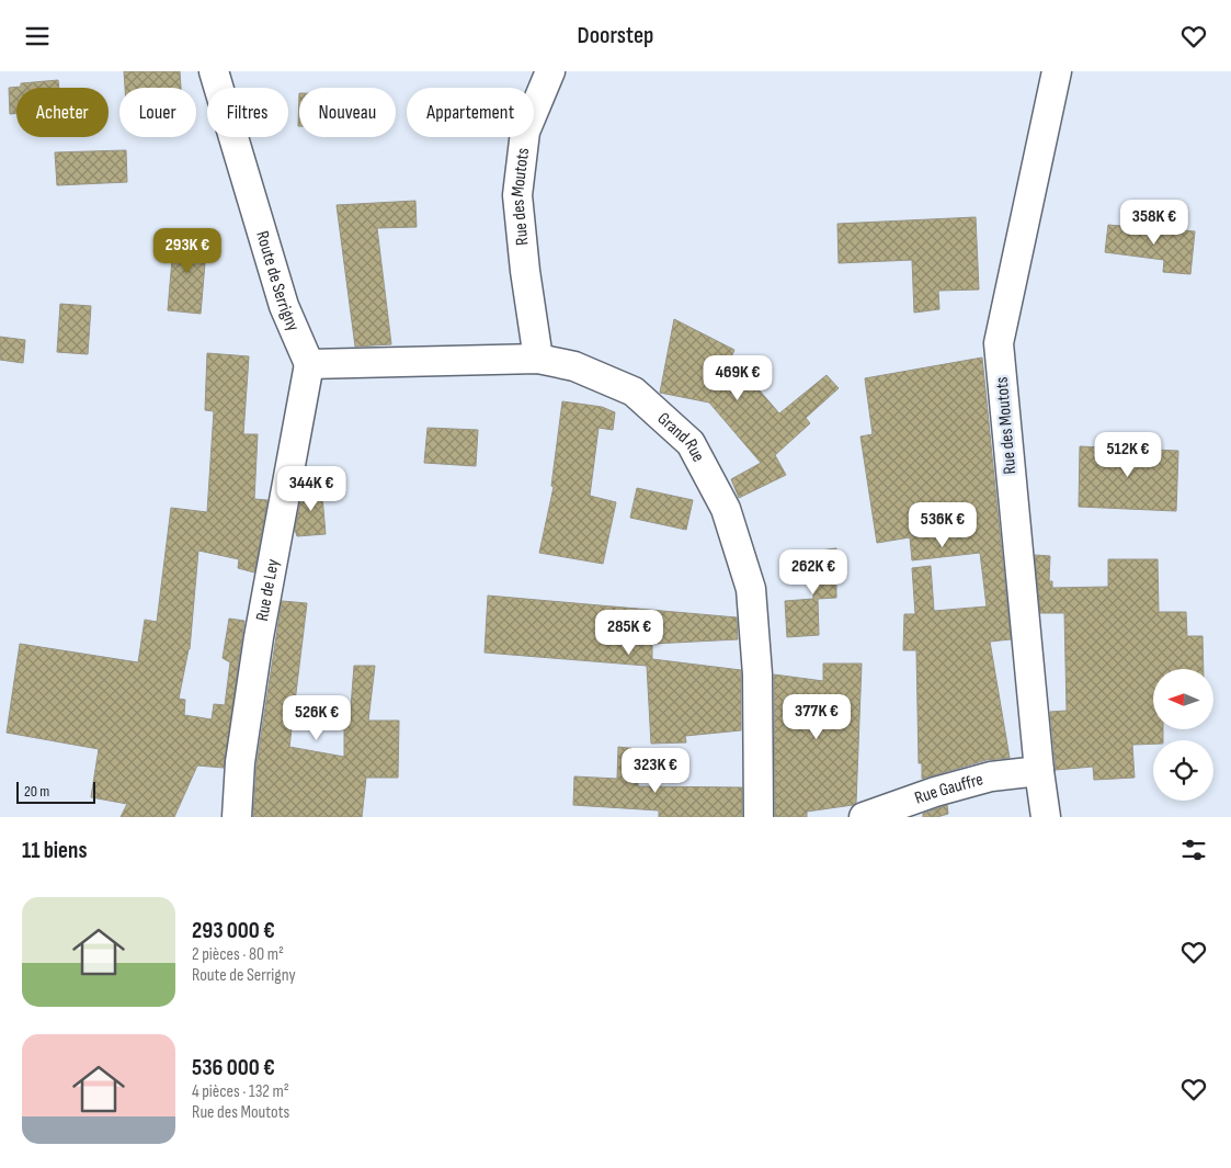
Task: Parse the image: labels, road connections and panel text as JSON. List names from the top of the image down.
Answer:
{
  "streets": {
    "street": [
      "Rue des Moutots",
      "Route de Serrigny",
      "Grand Rue",
      "Rue de Ley",
      "Rue Gauffre"
    ]
  },
  "crossings": [
    ["Rue des Moutots", "Grand Rue"],
    ["Rue des Moutots", "Rue Gauffre"],
    ["Route de Serrigny", "Grand Rue"],
    ["Route de Serrigny", "Rue de Ley"],
    ["Grand Rue", "Rue de Ley"]
  ],
  "scale_bar": "20 m",
  "north": "left",
  "page": {
    "header": "Doorstep",
    "chip": [
      "Acheter",
      "Louer",
      "Filtres",
      "Nouveau",
      "Appartement"
    ],
    "price": [
      "358K €",
      "293K €",
      "469K €",
      "512K €",
      "344K €",
      "536K €",
      "262K €",
      "285K €",
      "377K €",
      "526K €",
      "323K €"
    ],
    "scale": "20 m",
    "heading": "11 biens",
    "list": [
      {
        "name": "293 000 €",
        "note": "2 pièces · 80 m² · Route de Serrigny"
      },
      {
        "name": "536 000 €",
        "note": "4 pièces · 132 m² · Rue des Moutots"
      }
    ]
  }
}
